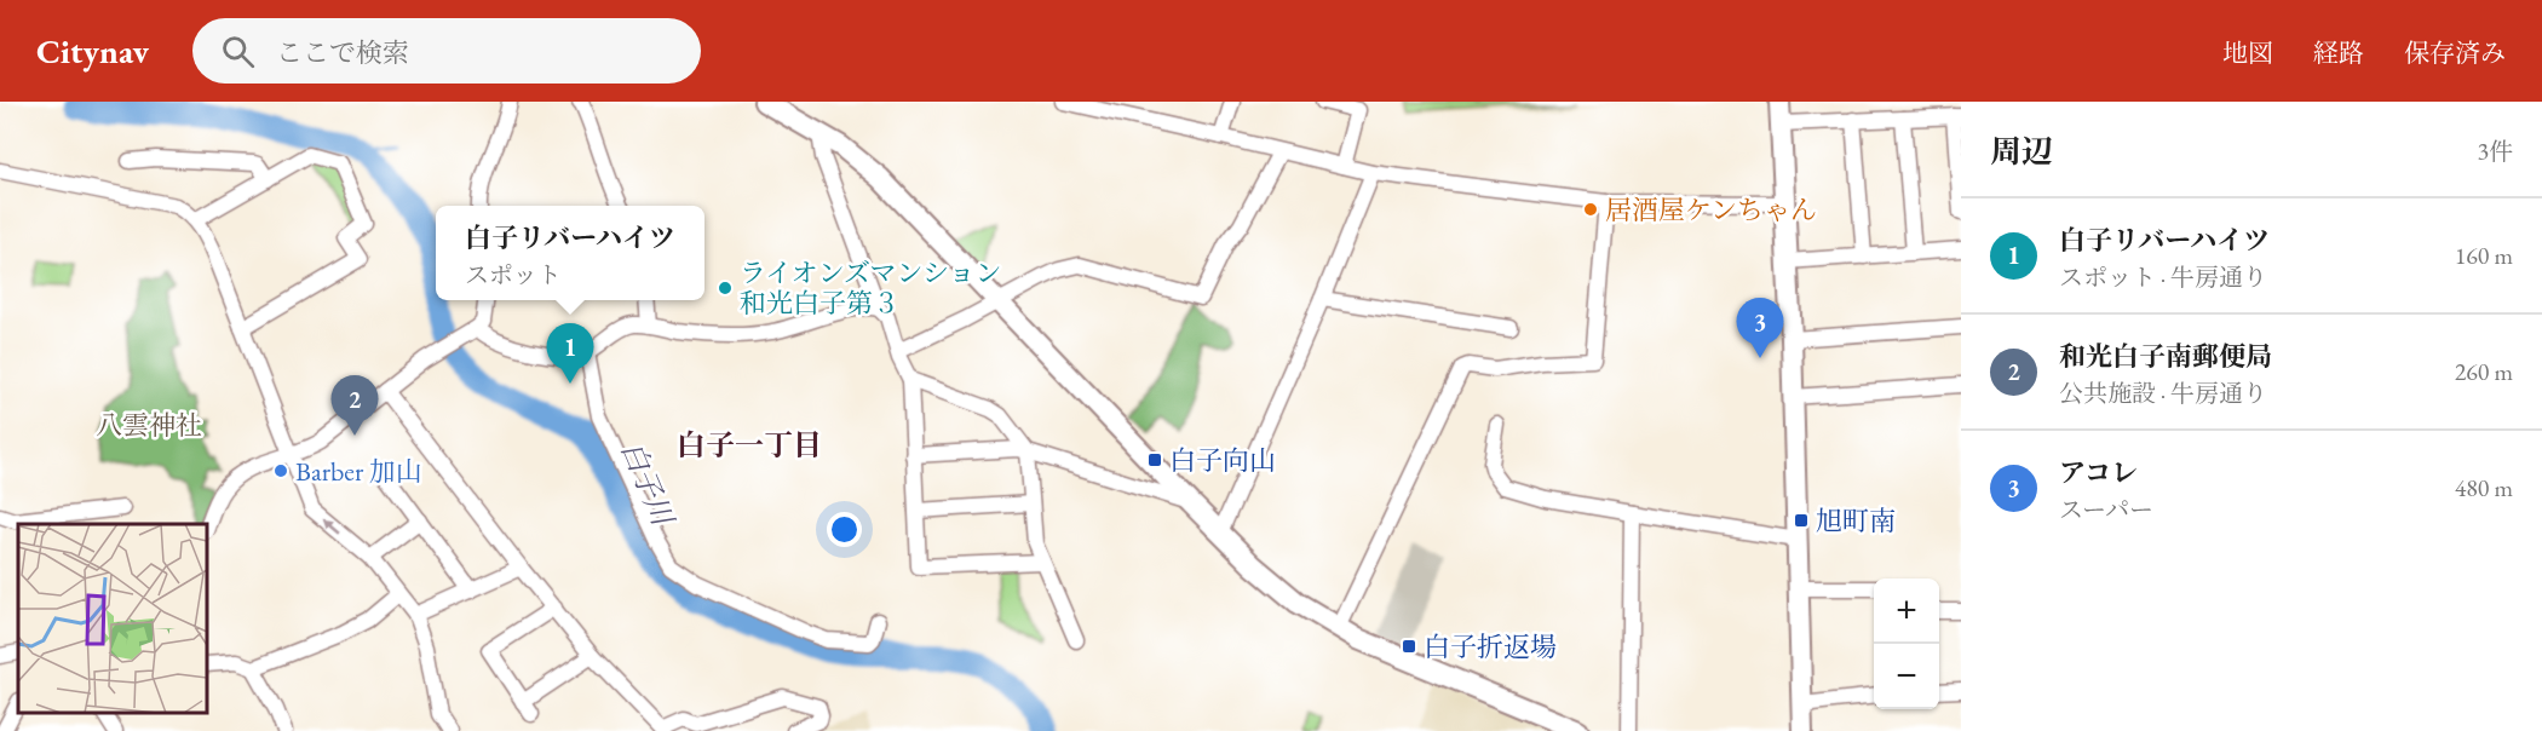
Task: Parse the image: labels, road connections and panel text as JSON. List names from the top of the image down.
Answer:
{
  "districts": ["白子一丁目"],
  "water": ["白子川"],
  "parks": ["八雲神社"],
  "places": {
    "other": ["居酒屋ケンちゃん", "ライオンズマンション 和光白子第３", "Barber 加山"],
    "transit": ["白子向山", "旭町南", "白子折返場"]
  },
  "page": {
    "header": "Citynav",
    "search": "ここで検索",
    "nav": ["地図", "経路", "保存済み"],
    "heading": ["周辺", "3件"],
    "list": [
      {
        "mark": "1",
        "name": "白子リバーハイツ",
        "note": "スポット · 牛房通り",
        "value": "160 m"
      },
      {
        "mark": "2",
        "name": "和光白子南郵便局",
        "note": "公共施設 · 牛房通り",
        "value": "260 m"
      },
      {
        "mark": "3",
        "name": "アコレ",
        "note": "スーパー",
        "value": "480 m"
      }
    ],
    "popup": ["白子リバーハイツ", "スポット"],
    "pins": ["3", "1", "2"],
    "map_buttons": ["+", "−"]
  }
}
